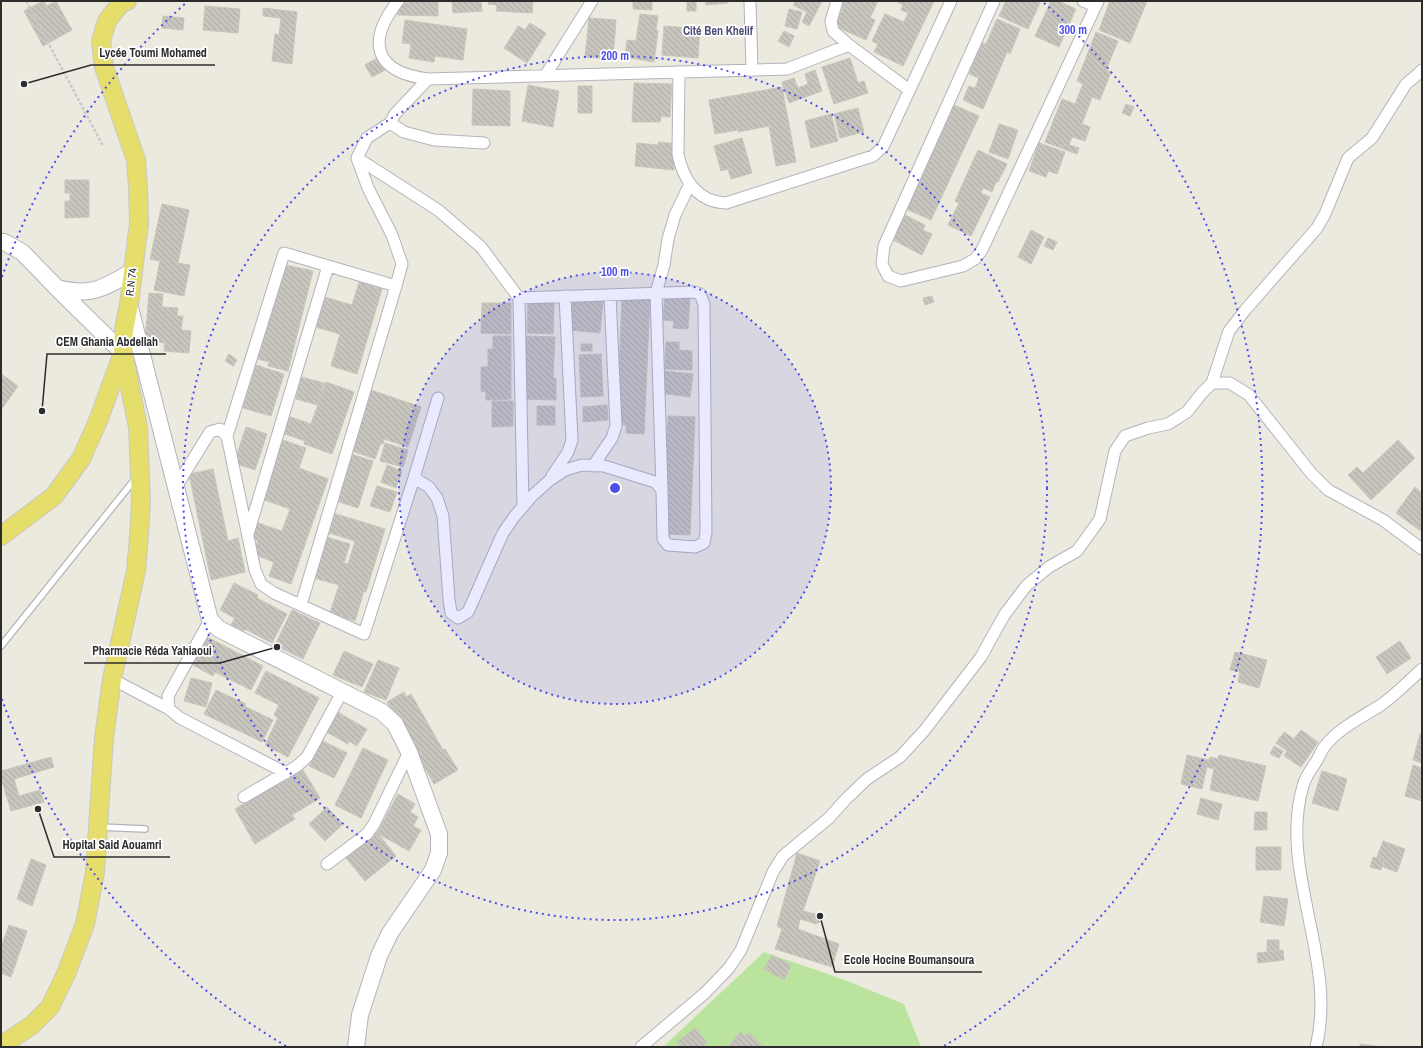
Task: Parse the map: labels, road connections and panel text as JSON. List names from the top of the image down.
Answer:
{
  "streets": {
    "main road": ["R.N 74"]
  },
  "districts": ["Cité Ben Khelif"],
  "places": [
    "Lycée Toumi Mohamed",
    "CEM Ghania Abdellah",
    "Pharmacie Réda Yahiaoui",
    "Hopital Said Aouamri",
    "Ecole Hocine Boumansoura"
  ],
  "rings": ["300 m", "200 m", "100 m"]
}
